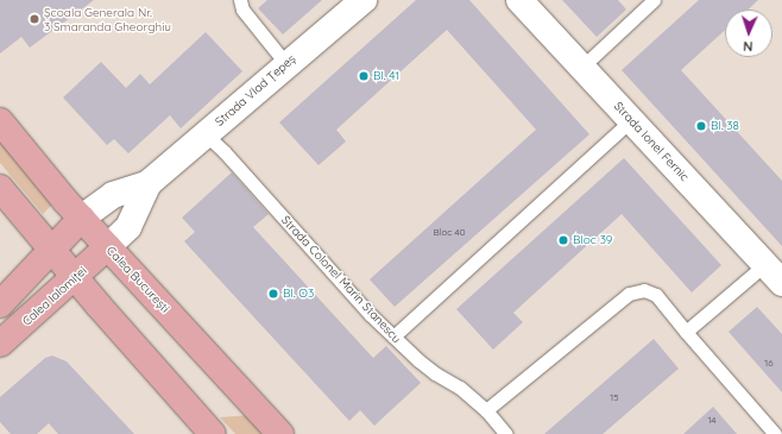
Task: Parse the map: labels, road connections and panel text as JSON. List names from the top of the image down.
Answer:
{
  "streets": {
    "main road": ["Calea București", "Calea Ialomiței"],
    "street": ["Strada Vlad Țepeș", "Strada Ionel Fernic"],
    "lane": ["Strada Colonel Marin Stanescu"]
  },
  "crossings": [
    ["Strada Vlad Țepeș", "Calea București"],
    ["Strada Vlad Țepeș", "Strada Colonel Marin Stanescu"],
    ["Strada Vlad Țepeș", "Calea Ialomiței"],
    ["Calea București", "Calea Ialomiței"]
  ],
  "places": [
    "Școala Generala Nr. 3 Smaranda Gheorghiu",
    "Bl. 41",
    "Bl. 38",
    "Bloc 39",
    "Bl. O3"
  ],
  "house_numbers": [
    "Bloc 40",
    "16",
    "15",
    "14"
  ],
  "north": "bottom"
}
